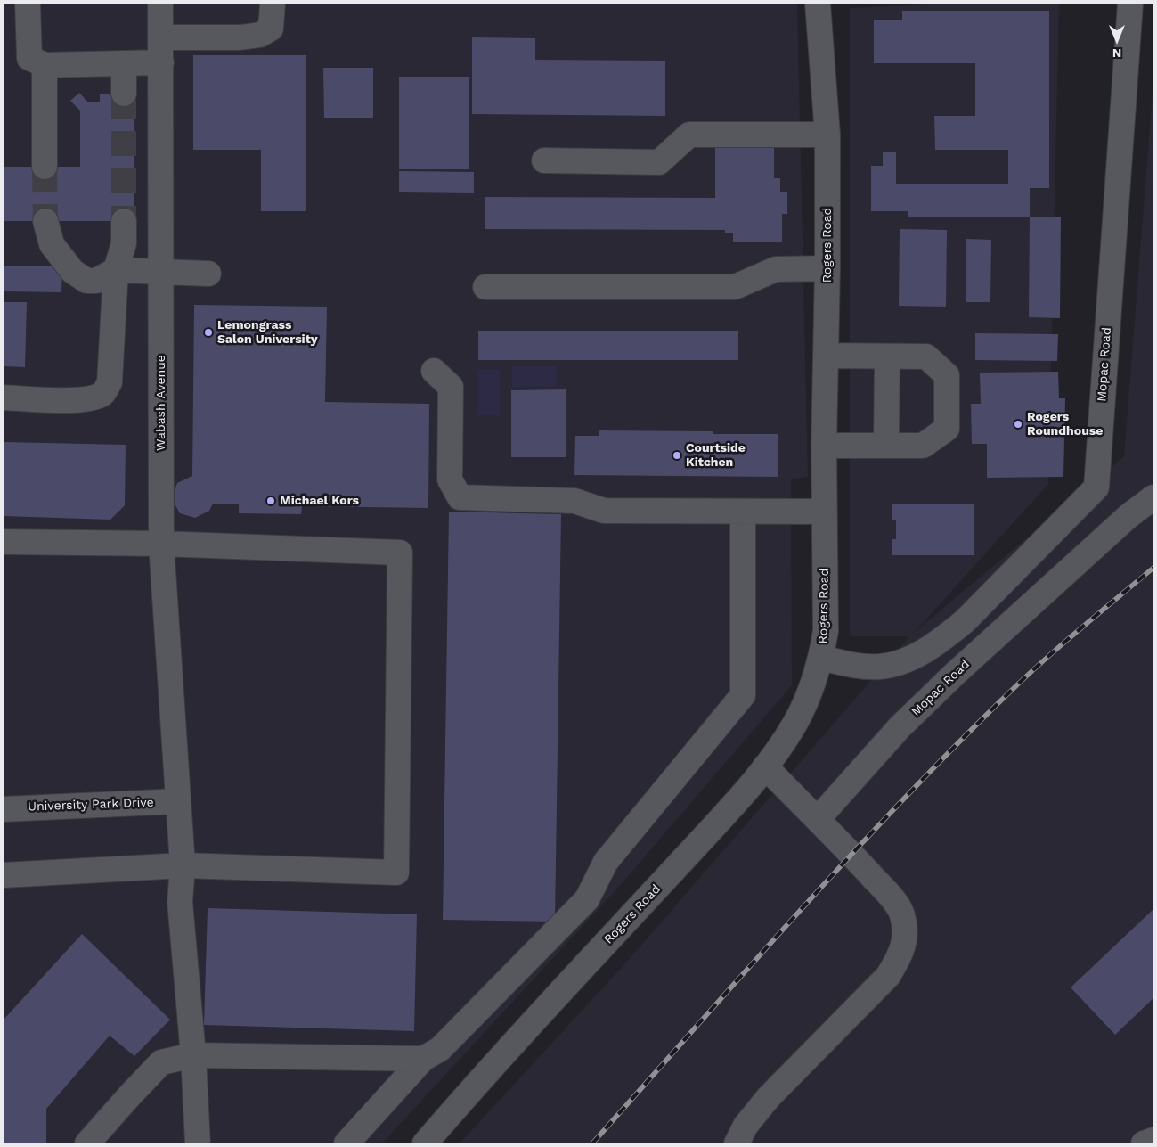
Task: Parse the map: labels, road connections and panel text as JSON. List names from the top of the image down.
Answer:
{
  "streets": {
    "street": [
      "Rogers Road",
      "Mopac Road",
      "Wabash Avenue",
      "University Park Drive"
    ]
  },
  "crossings": [
    ["Rogers Road", "Mopac Road"],
    ["Wabash Avenue", "University Park Drive"]
  ],
  "places": [
    "Lemongrass Salon University",
    "Rogers Roundhouse",
    "Courtside Kitchen",
    "Michael Kors"
  ],
  "north": "bottom"
}
